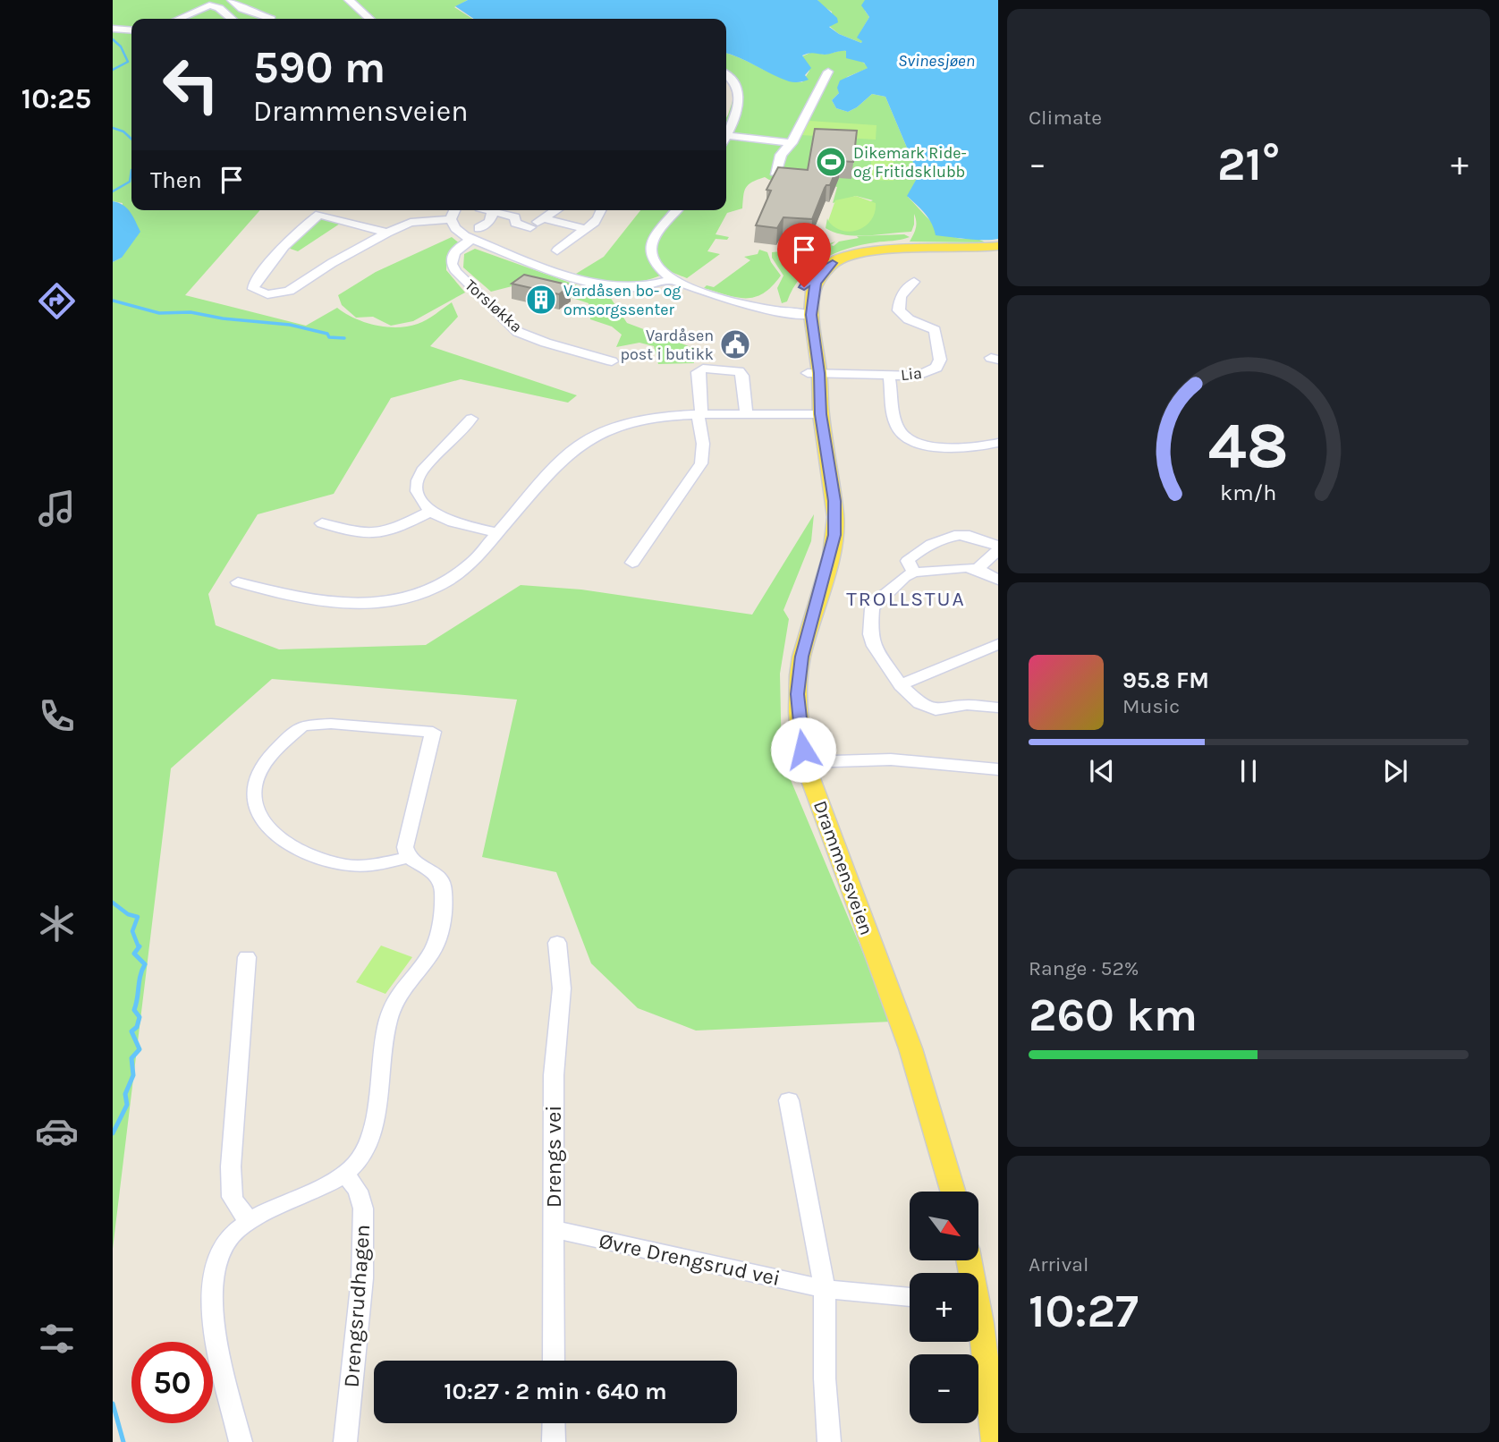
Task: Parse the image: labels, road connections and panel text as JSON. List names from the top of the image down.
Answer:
{
  "streets": {
    "main road": ["Drammensveien"],
    "street": [
      "Torsløkka",
      "Lia",
      "Drengs vei",
      "Øvre Drengsrud vei",
      "Drengsrudhagen"
    ]
  },
  "crossings": [
    ["Lia", "Drammensveien"],
    ["Drengs vei", "Øvre Drengsrud vei"]
  ],
  "districts": ["TROLLSTUA"],
  "water": ["Svinesjøen"],
  "places": {
    "sports": ["Dikemark Ride- og Fritidsklubb"],
    "building": ["Vardåsen bo- og omsorgssenter"],
    "public building": ["Vardåsen post i butikk"]
  },
  "north": "bottom right",
  "page": {
    "tabs": "10:25",
    "tile": [
      "Climate",
      ["Range · 52%", "260 km"],
      ["Arrival", "10:27"]
    ],
    "turn": ["590 m", "Drammensveien"],
    "heat": ["−", "21°", "+"],
    "then": "Then",
    "song": ["95.8 FM", "Music"],
    "map_buttons": ["+", "−"],
    "limit": "50",
    "trip": "10:27 · 2 min · 640 m",
    "gauge": ["48", "km/h"]
  }
}
